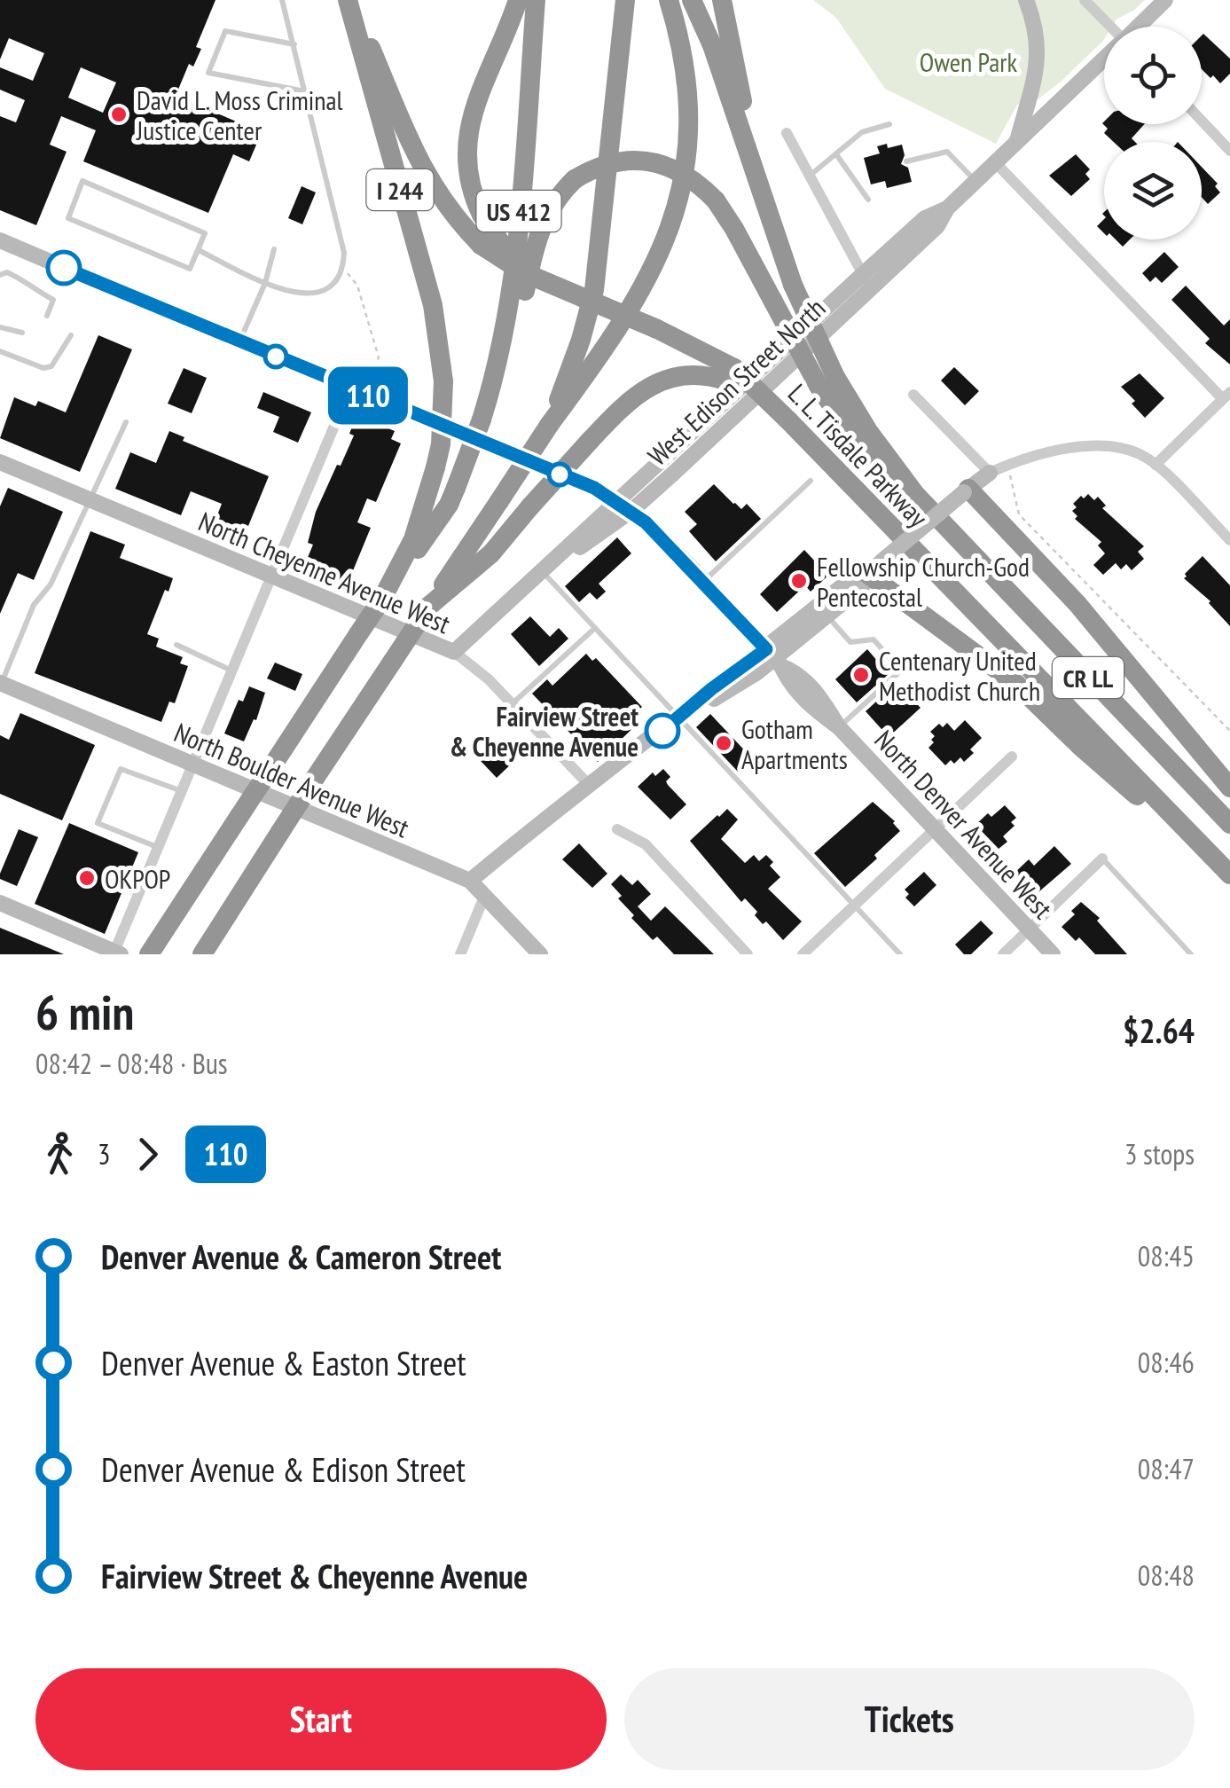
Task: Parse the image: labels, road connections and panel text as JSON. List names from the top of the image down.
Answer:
{
  "streets": {
    "highway": [
      "I 244",
      "US 412",
      "L. L. Tisdale Parkway",
      "CR LL"
    ],
    "street": [
      "West Edison Street North",
      "North Cheyenne Avenue West",
      "North Boulder Avenue West",
      "North Denver Avenue West"
    ]
  },
  "crossings": [
    ["I 244", "US 412"],
    ["I 244", "CR LL"],
    ["West Edison Street North", "North Cheyenne Avenue West"],
    ["West Edison Street North", "North Denver Avenue West"],
    ["L. L. Tisdale Parkway", "CR LL"]
  ],
  "parks": ["Owen Park"],
  "places": [
    "David L. Moss Criminal Justice Center",
    "Fellowship Church-God Pentecostal",
    "Centenary United Methodist Church",
    "Fairview Street & Cheyenne Avenue",
    "Gotham Apartments",
    "OKPOP"
  ],
  "lines": ["bus line 110"],
  "page": {
    "on_map": "110",
    "heading": ["6 min", "08:42 – 08:48 · Bus", "$2.64"],
    "legs": ["3", "110", "3 stops"],
    "list": [
      {
        "name": "Denver Avenue & Cameron Street",
        "value": "08:45"
      },
      {
        "name": "Denver Avenue & Easton Street",
        "value": "08:46"
      },
      {
        "name": "Denver Avenue & Edison Street",
        "value": "08:47"
      },
      {
        "name": "Fairview Street & Cheyenne Avenue",
        "value": "08:48"
      }
    ],
    "buttons": ["Start", "Tickets"]
  }
}
